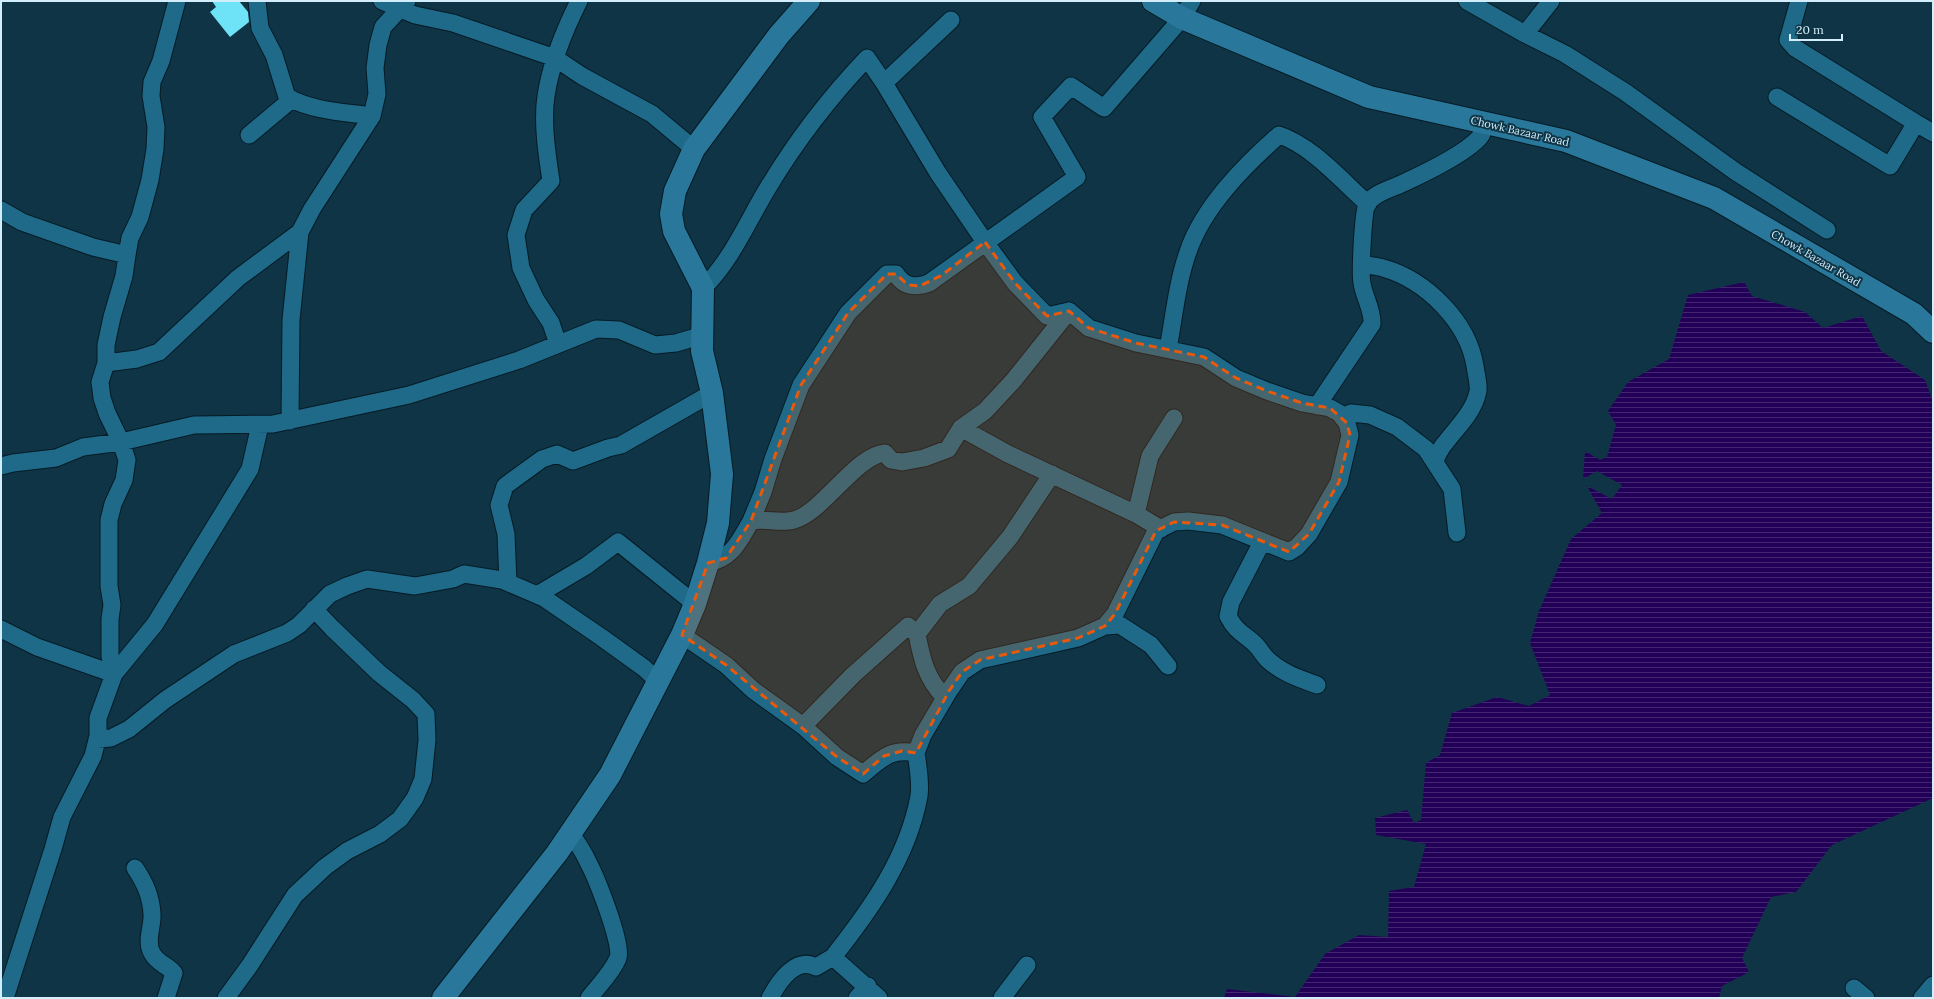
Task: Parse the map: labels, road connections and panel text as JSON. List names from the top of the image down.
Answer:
{
  "streets": {
    "street": ["Chowk Bazaar Road"]
  },
  "scale_bar": "20 m"
}
